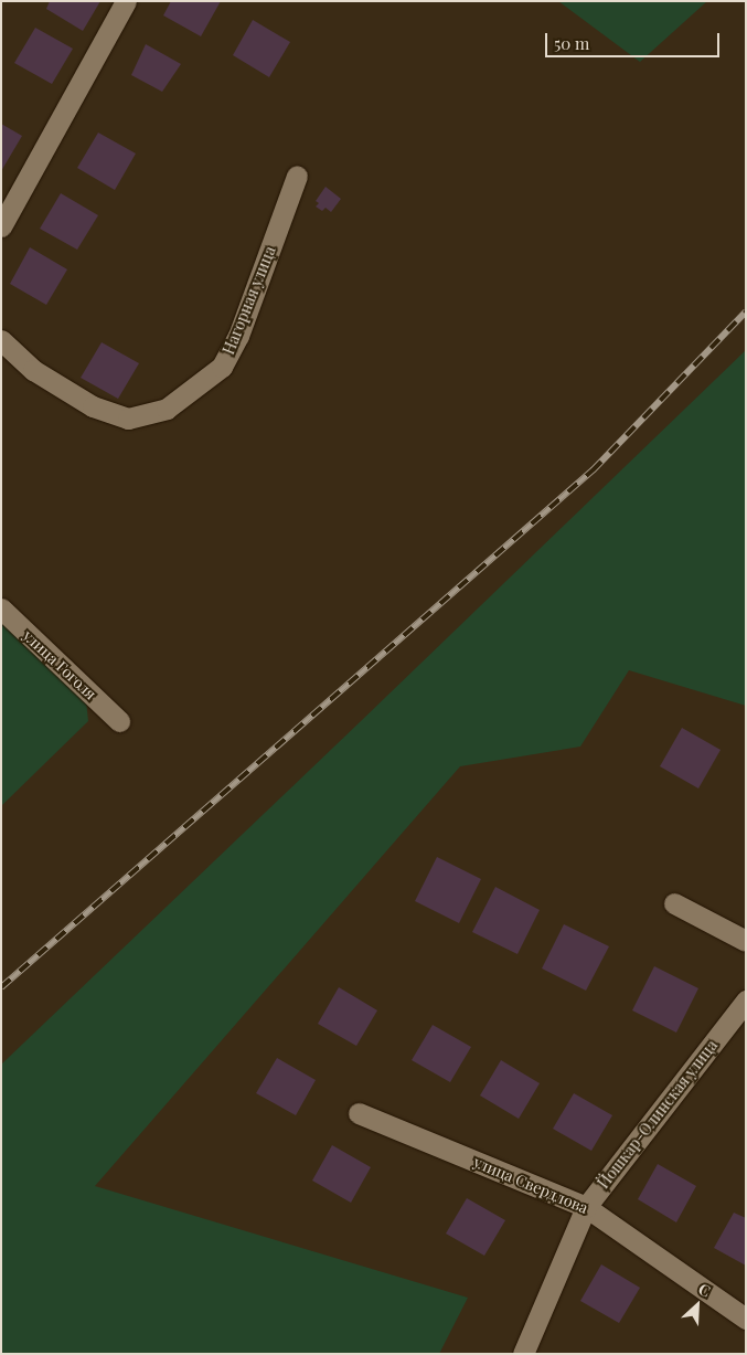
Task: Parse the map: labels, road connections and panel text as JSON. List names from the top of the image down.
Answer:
{
  "streets": {
    "street": [
      "Нагорная улица",
      "улица Гоголя",
      "Йошкар-Олинская улица",
      "улица Свердлова"
    ]
  },
  "crossings": [
    ["Йошкар-Олинская улица", "улица Свердлова"]
  ],
  "scale_bar": "50 m",
  "north": "top right"
}
